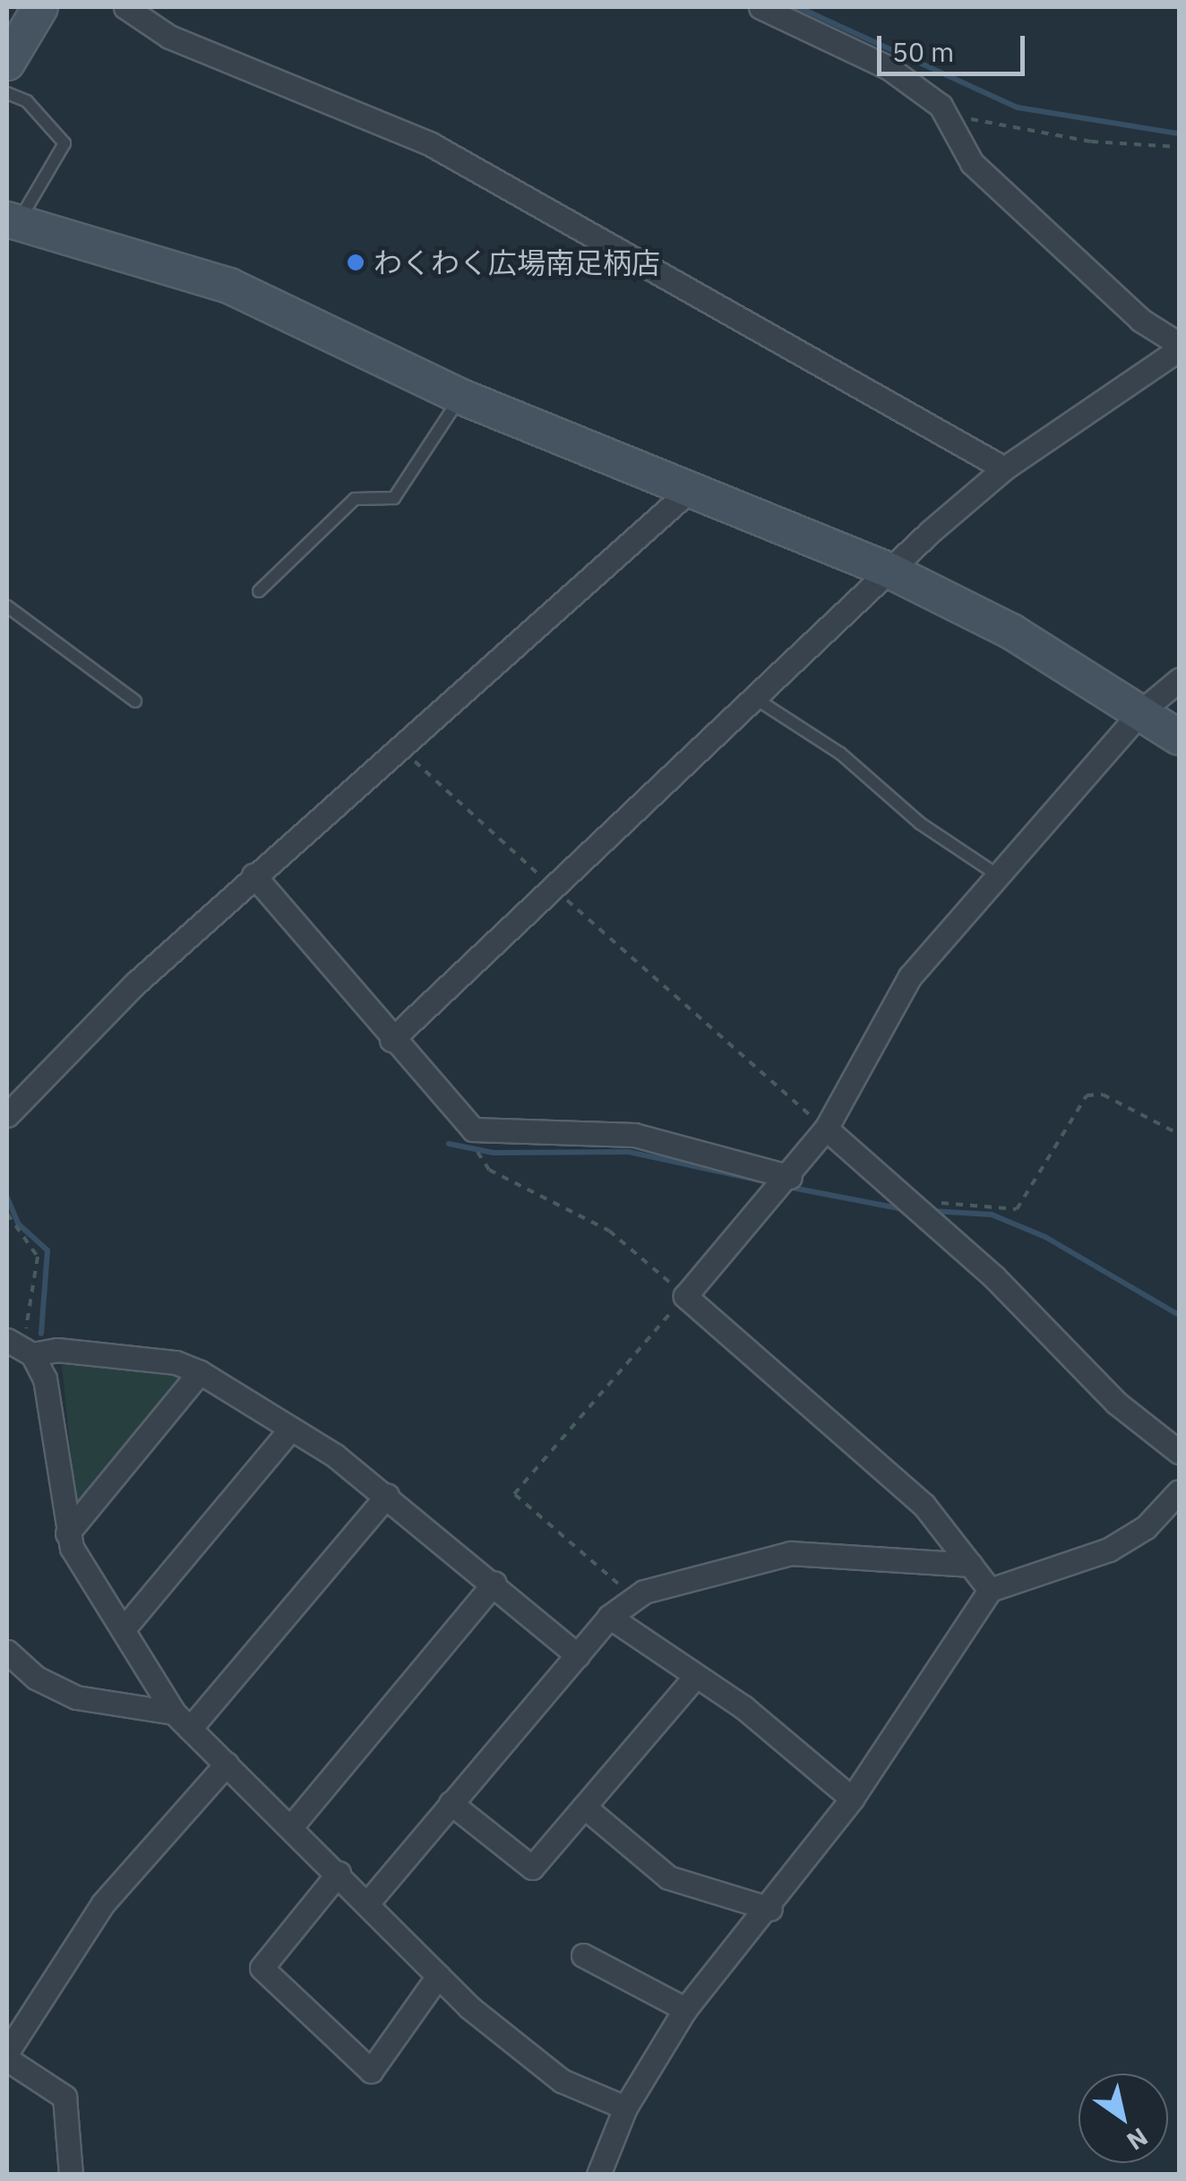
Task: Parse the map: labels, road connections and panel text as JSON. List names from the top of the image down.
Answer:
{
  "places": ["わくわく広場南足柄店"],
  "scale_bar": "50 m",
  "north": "bottom right"
}
